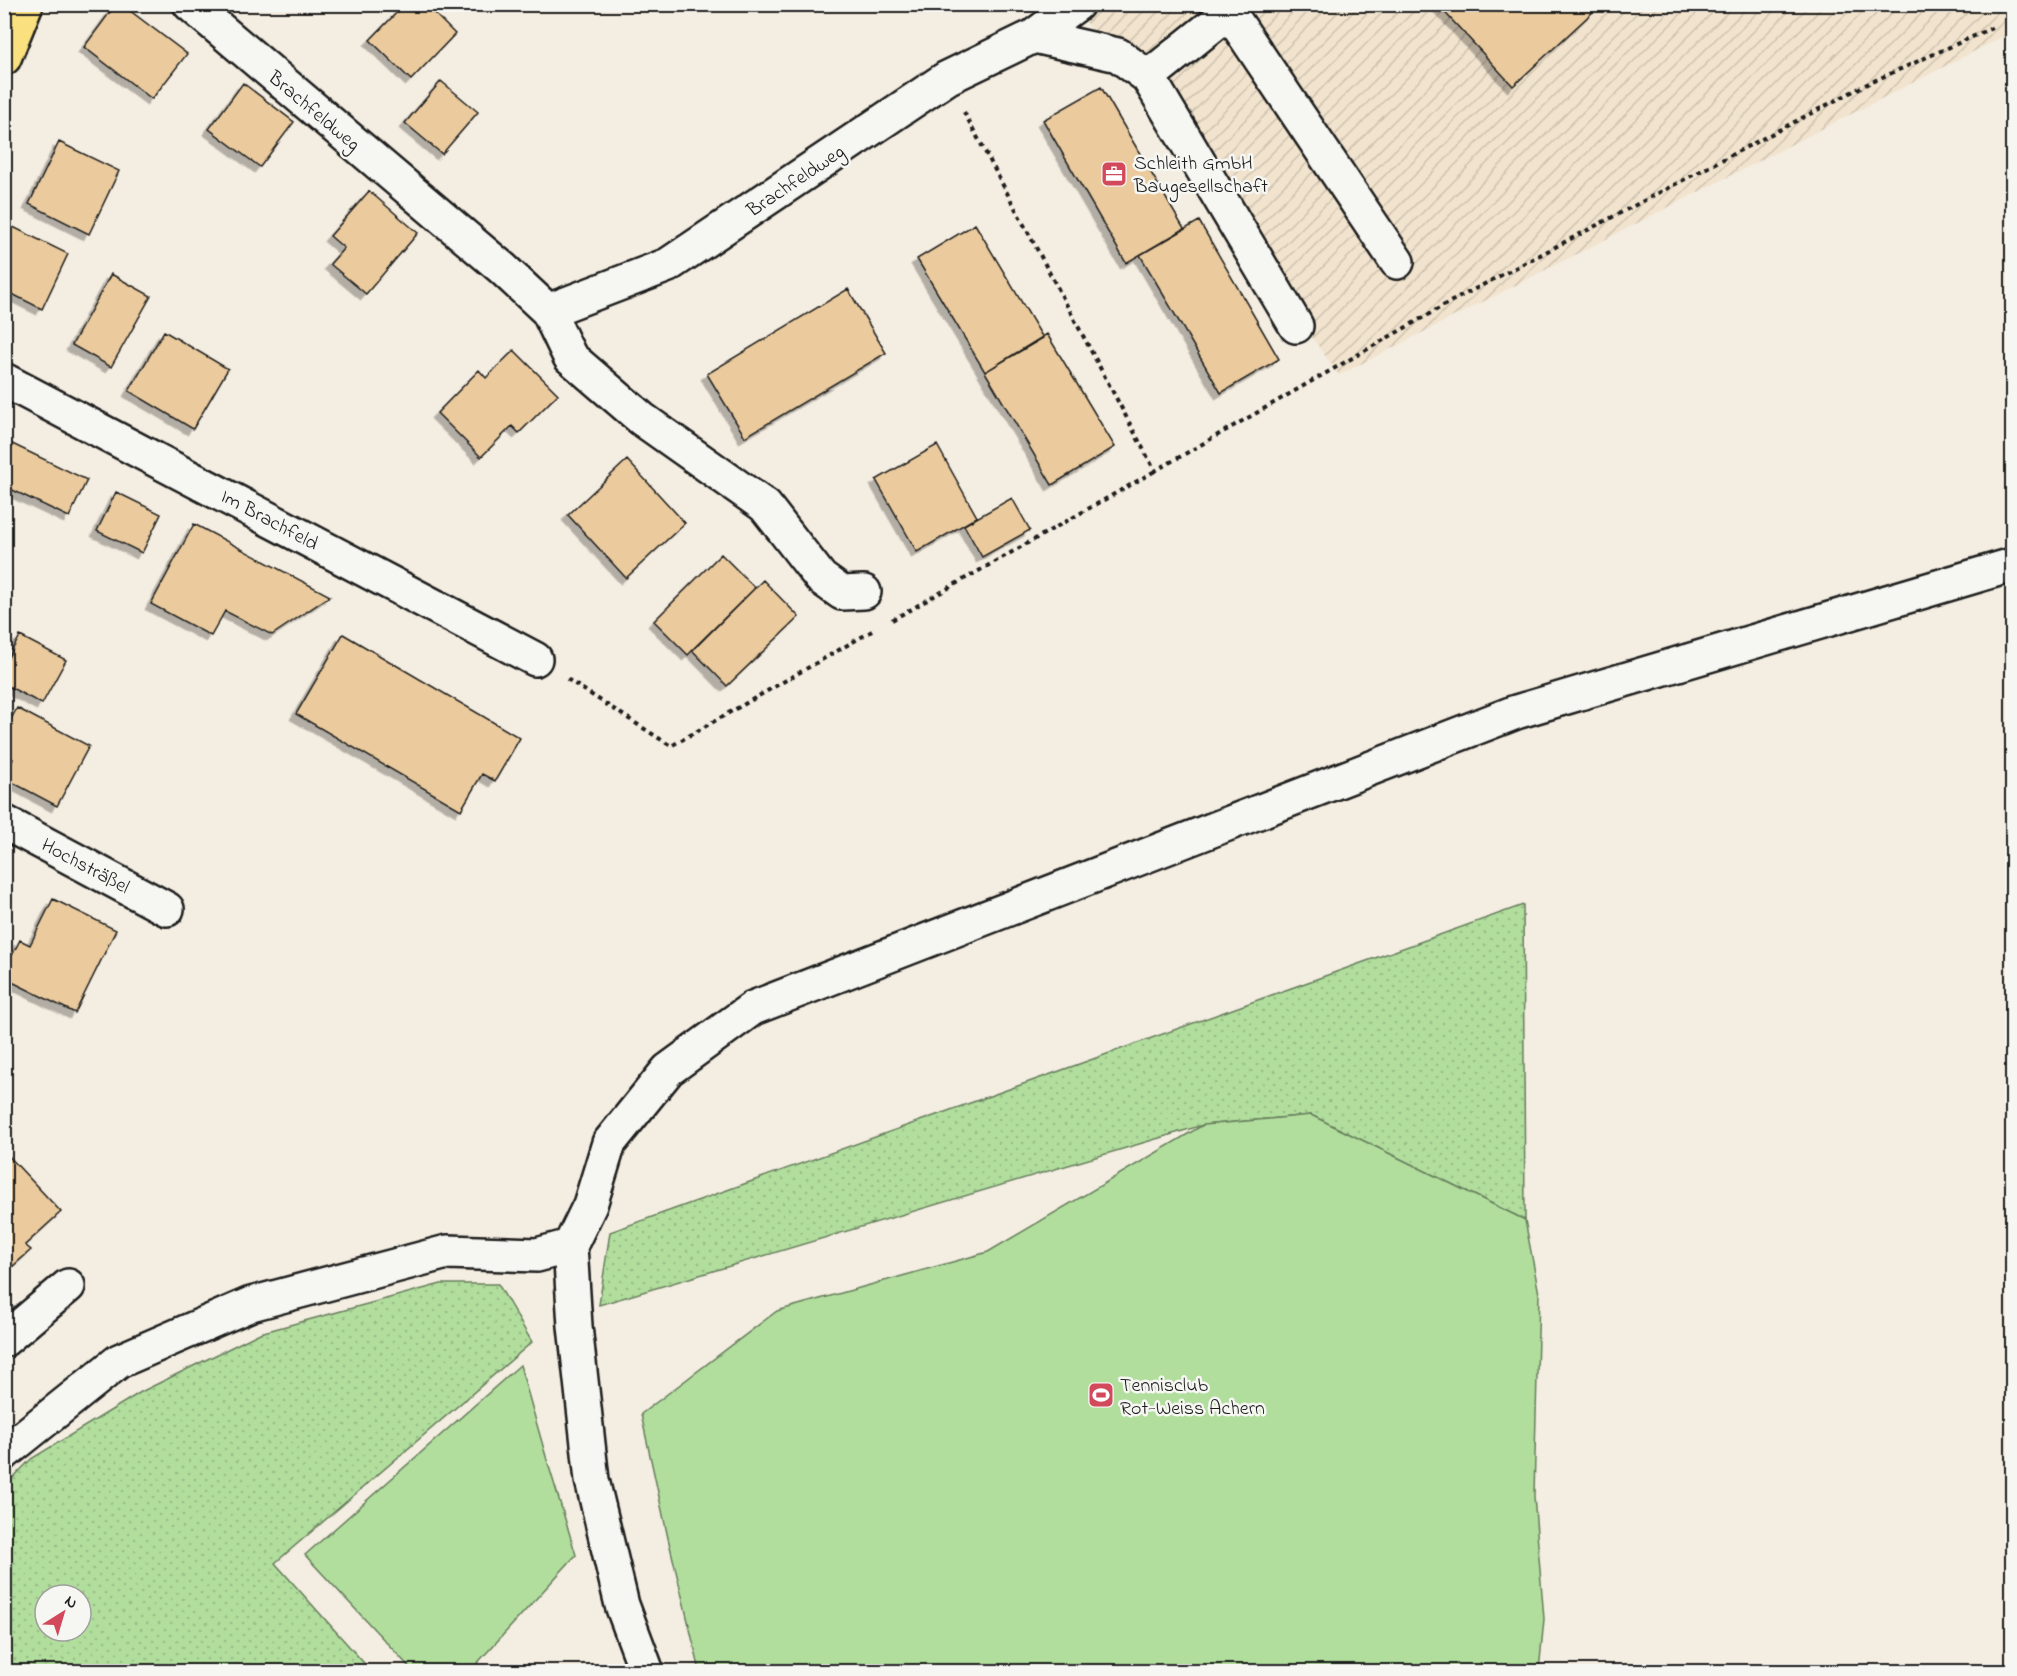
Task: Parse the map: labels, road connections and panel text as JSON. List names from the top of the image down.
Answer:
{
  "streets": {
    "street": ["Brachfeldweg", "Im Brachfeld", "Hochsträßel"]
  },
  "places": {
    "office": ["Schleith GmbH Baugesellschaft"],
    "sports": ["Tennisclub Rot-Weiss Achern"]
  },
  "north": "top right"
}
